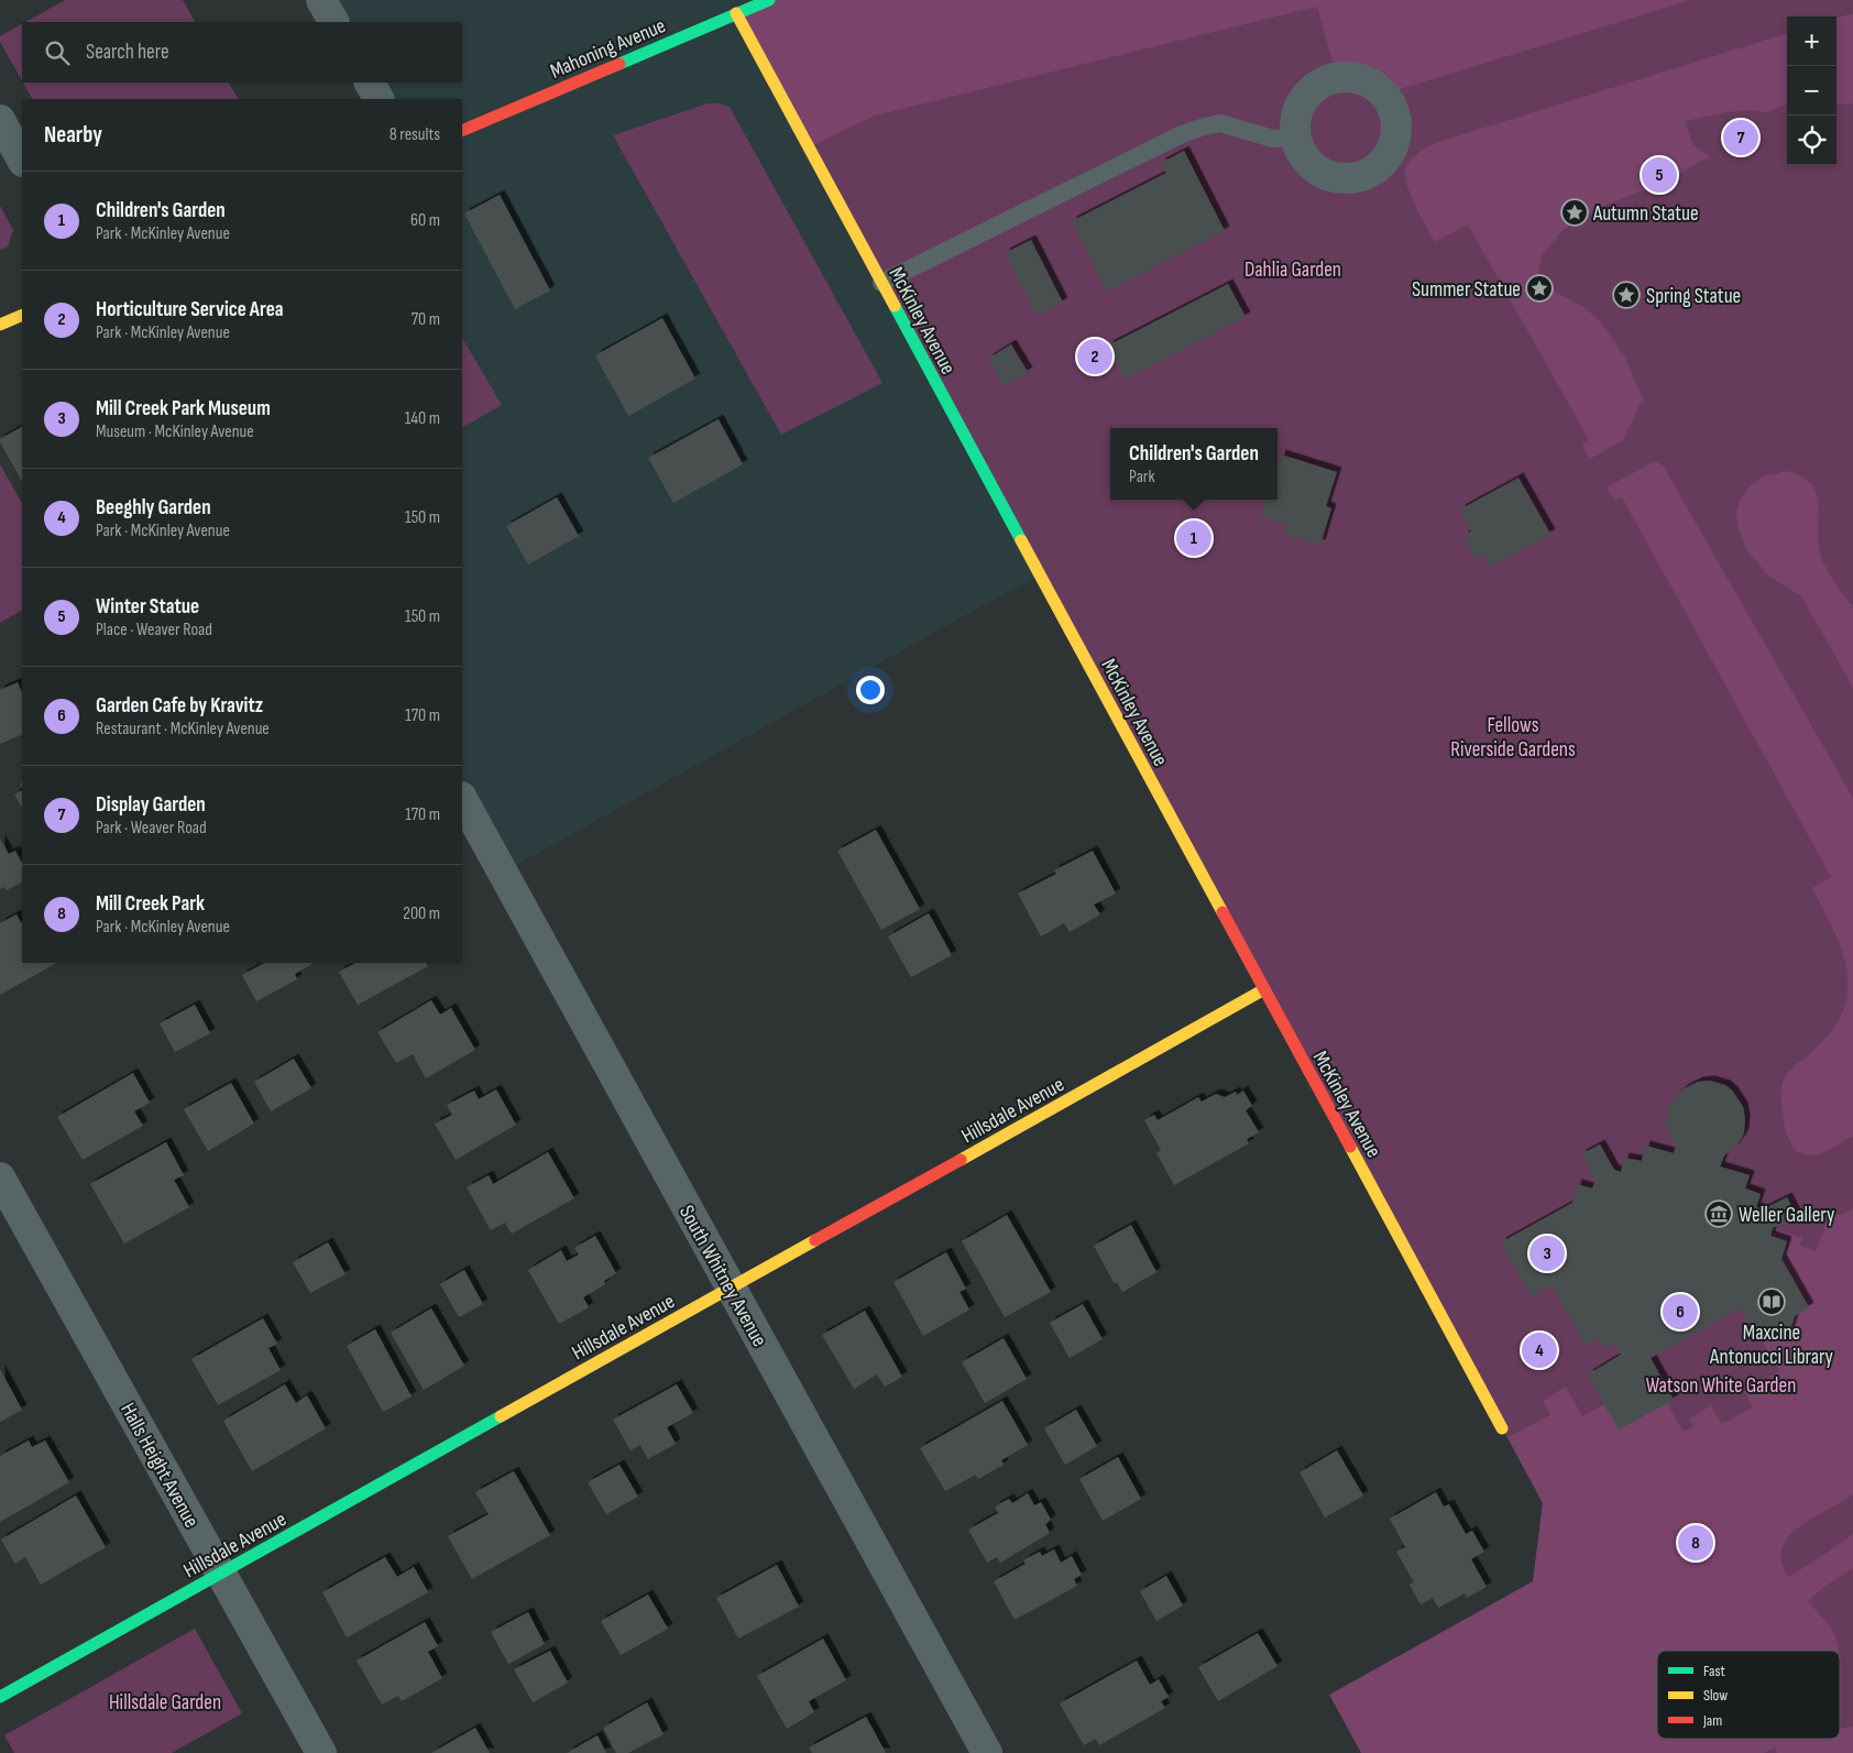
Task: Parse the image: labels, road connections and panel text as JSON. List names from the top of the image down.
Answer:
{
  "streets": {
    "street": [
      "Mahoning Avenue",
      "McKinley Avenue",
      "Hillsdale Avenue",
      "South Whitney Avenue",
      "Halls Height Avenue"
    ]
  },
  "crossings": [
    ["Mahoning Avenue", "McKinley Avenue"],
    ["McKinley Avenue", "Hillsdale Avenue"],
    ["Hillsdale Avenue", "South Whitney Avenue"],
    ["Hillsdale Avenue", "Halls Height Avenue"]
  ],
  "parks": [
    "Dahlia Garden",
    "Fellows Riverside Gardens",
    "Watson White Garden",
    "Hillsdale Garden"
  ],
  "places": {
    "place": ["Autumn Statue", "Summer Statue", "Spring Statue"],
    "museum": ["Weller Gallery"],
    "library": ["Maxcine Antonucci Library"]
  },
  "legend": ["Fast", "Slow", "Jam"],
  "page": {
    "map_buttons": ["+", "−"],
    "search": "Search here",
    "heading": ["Nearby", "8 results"],
    "pins": [
      "7",
      "5",
      "2",
      "1",
      "3",
      "6",
      "4",
      "8"
    ],
    "list": [
      {
        "mark": "1",
        "name": "Children's Garden",
        "note": "Park · McKinley Avenue",
        "value": "60 m"
      },
      {
        "mark": "2",
        "name": "Horticulture Service Area",
        "note": "Park · McKinley Avenue",
        "value": "70 m"
      },
      {
        "mark": "3",
        "name": "Mill Creek Park Museum",
        "note": "Museum · McKinley Avenue",
        "value": "140 m"
      },
      {
        "mark": "4",
        "name": "Beeghly Garden",
        "note": "Park · McKinley Avenue",
        "value": "150 m"
      },
      {
        "mark": "5",
        "name": "Winter Statue",
        "note": "Place · Weaver Road",
        "value": "150 m"
      },
      {
        "mark": "6",
        "name": "Garden Cafe by Kravitz",
        "note": "Restaurant · McKinley Avenue",
        "value": "170 m"
      },
      {
        "mark": "7",
        "name": "Display Garden",
        "note": "Park · Weaver Road",
        "value": "170 m"
      },
      {
        "mark": "8",
        "name": "Mill Creek Park",
        "note": "Park · McKinley Avenue",
        "value": "200 m"
      }
    ],
    "popup": ["Children's Garden", "Park"]
  }
}
